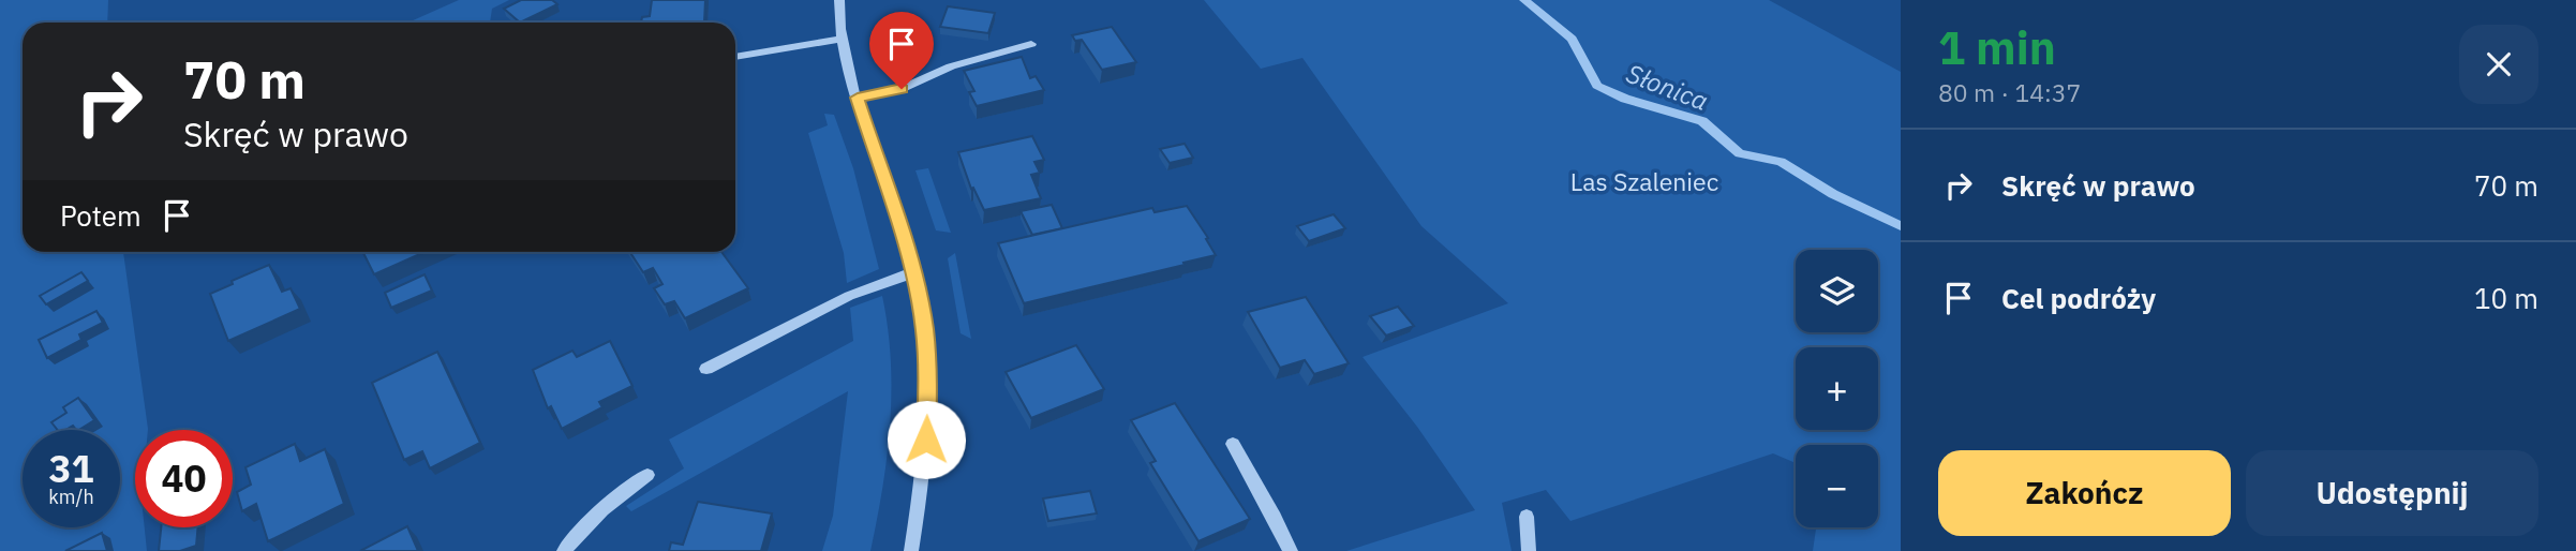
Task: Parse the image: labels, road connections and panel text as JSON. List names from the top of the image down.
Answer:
{
  "water": ["Słonica"],
  "parks": ["Las Szaleniec"],
  "page": {
    "heading": ["1 min", "80 m · 14:37"],
    "turn": ["70 m", "Skręć w prawo"],
    "list": [
      {
        "name": "Skręć w prawo",
        "value": "70 m"
      },
      {
        "name": "Cel podróży",
        "value": "10 m"
      }
    ],
    "then": "Potem",
    "map_buttons": ["+", "−"],
    "speed": "31 km/h",
    "limit": "40",
    "buttons": ["Zakończ", "Udostępnij"]
  }
}
